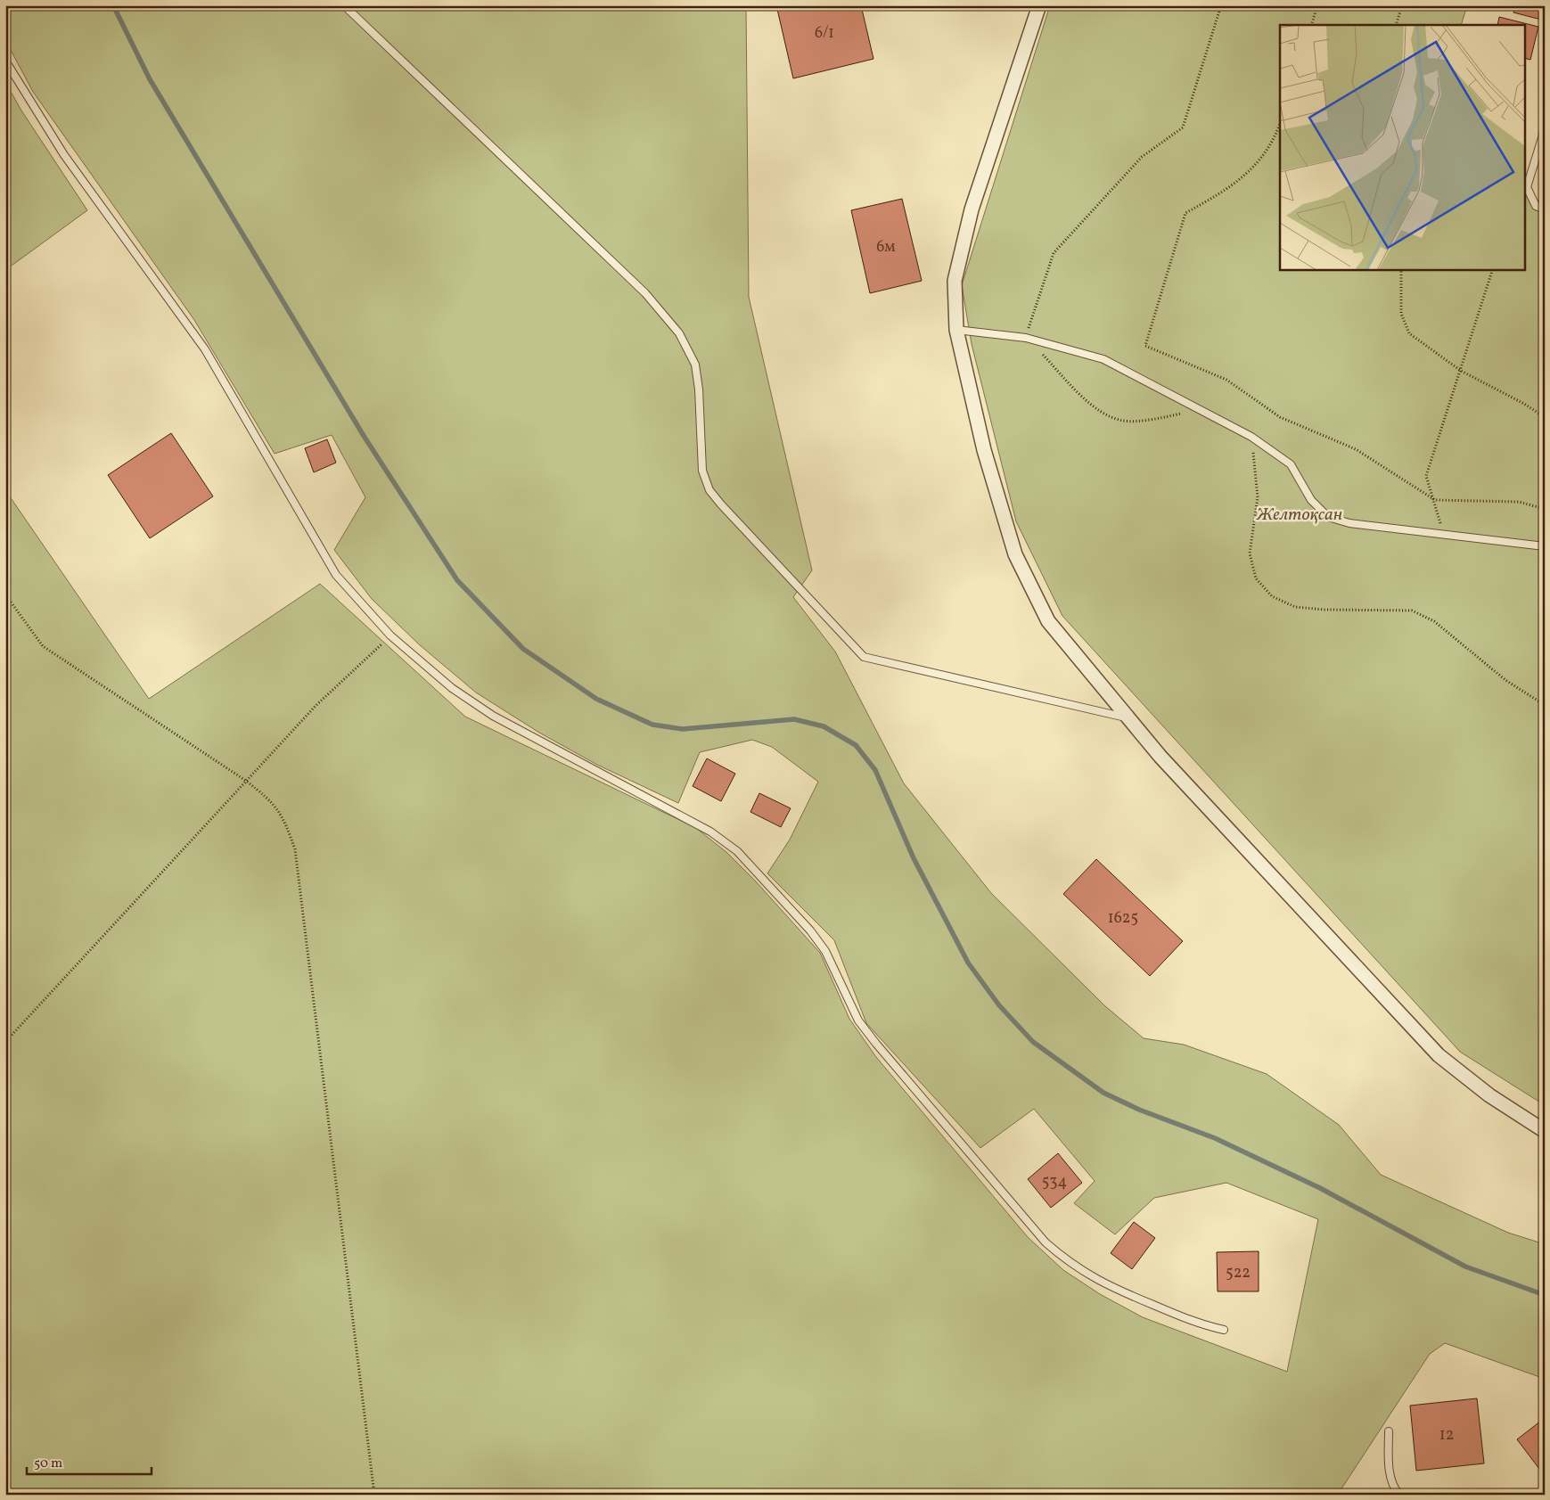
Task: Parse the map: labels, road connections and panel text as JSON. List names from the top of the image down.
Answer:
{
  "parks": ["Желтоқсан"],
  "house_numbers": [
    "6/1",
    "6м",
    "1625",
    "534",
    "522",
    "12"
  ],
  "scale_bar": "50 m"
}
